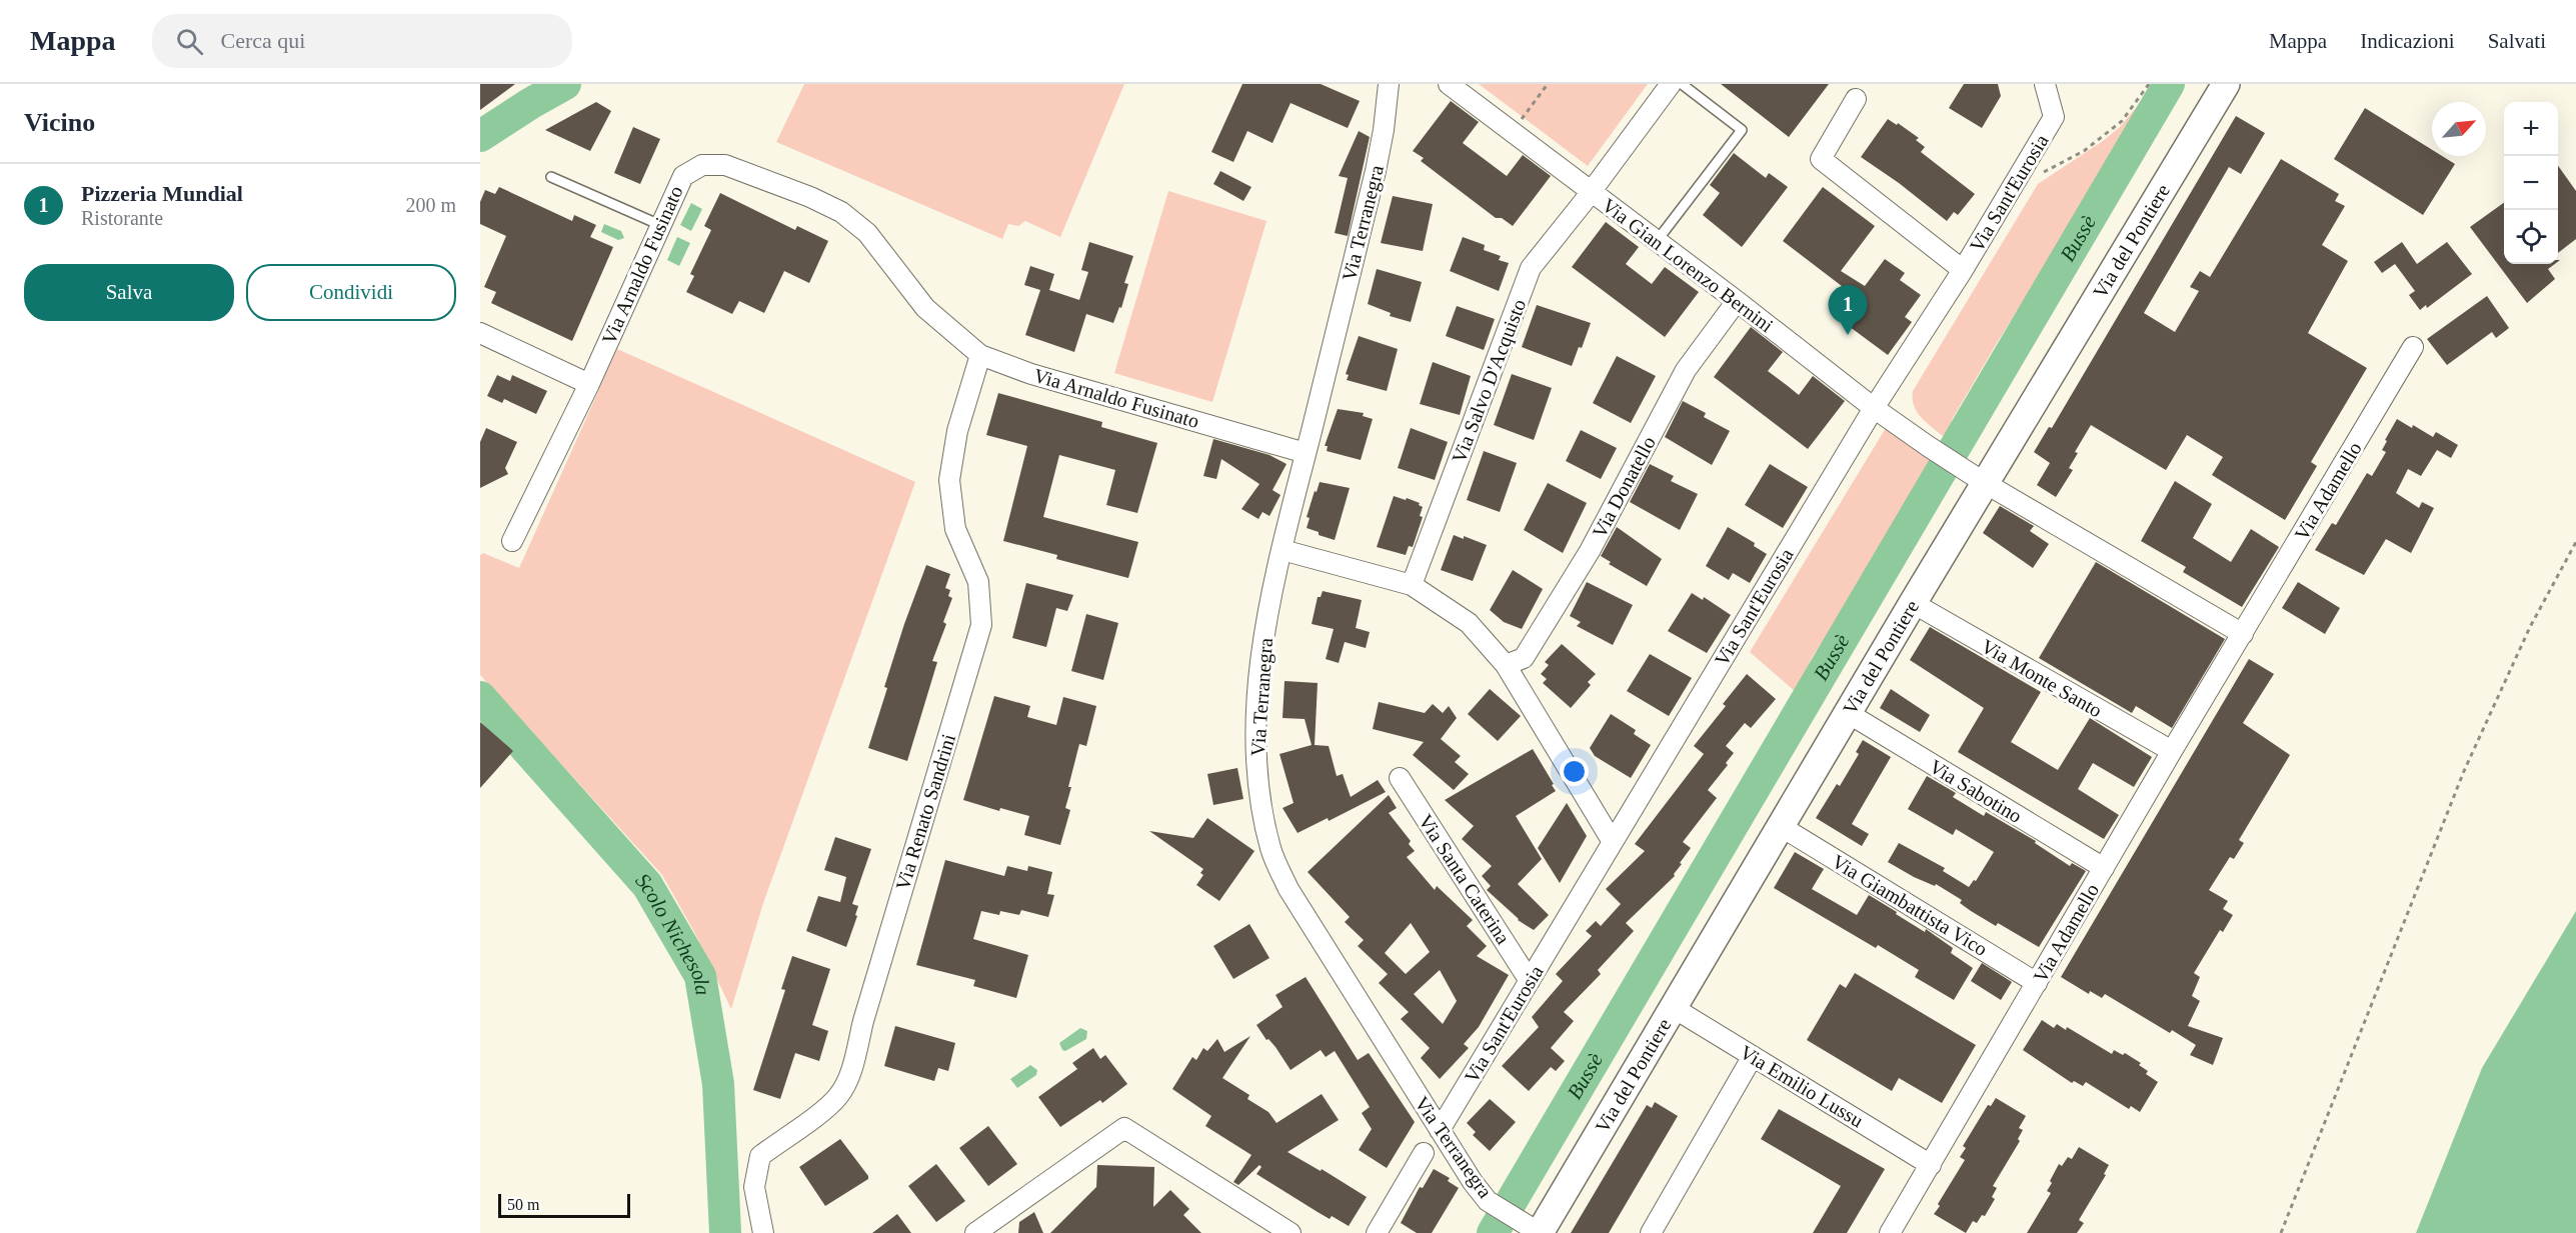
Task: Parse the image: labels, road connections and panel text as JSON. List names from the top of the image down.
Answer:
{
  "streets": {
    "main road": ["Via del Pontiere"],
    "street": [
      "Via Sant'Eurosia",
      "Via Terranegra",
      "Via Arnaldo Fusinato",
      "Via Gian Lorenzo Bernini",
      "Via Salvo D'Acquisto",
      "Via Donatello",
      "Via Adamello",
      "Via Monte Santo",
      "Via Sabotino",
      "Via Renato Sandrini",
      "Via Santa Caterina",
      "Via Giambattista Vico",
      "Via Emilio Lussu"
    ]
  },
  "crossings": [
    ["Via Sant'Eurosia", "Via Terranegra"],
    ["Via Sant'Eurosia", "Via Gian Lorenzo Bernini"],
    ["Via Sant'Eurosia", "Via Santa Caterina"],
    ["Via Terranegra", "Via del Pontiere"],
    ["Via Terranegra", "Via Arnaldo Fusinato"],
    ["Via del Pontiere", "Via Gian Lorenzo Bernini"],
    ["Via del Pontiere", "Via Monte Santo"],
    ["Via del Pontiere", "Via Sabotino"],
    ["Via del Pontiere", "Via Giambattista Vico"],
    ["Via del Pontiere", "Via Emilio Lussu"],
    ["Via Arnaldo Fusinato", "Via Renato Sandrini"],
    ["Via Gian Lorenzo Bernini", "Via Salvo D'Acquisto"],
    ["Via Gian Lorenzo Bernini", "Via Donatello"],
    ["Via Adamello", "Via Monte Santo"],
    ["Via Adamello", "Via Sabotino"],
    ["Via Adamello", "Via Giambattista Vico"],
    ["Via Adamello", "Via Emilio Lussu"]
  ],
  "water": ["Bussè", "Scolo Nichesola"],
  "scale_bar": "50 m",
  "north": "top right",
  "page": {
    "header": "Mappa",
    "search": "Cerca qui",
    "nav": ["Mappa", "Indicazioni", "Salvati"],
    "heading": "Vicino",
    "map_buttons": ["+", "−"],
    "list": [
      {
        "mark": "1",
        "name": "Pizzeria Mundial",
        "note": "Ristorante",
        "value": "200 m"
      }
    ],
    "buttons": ["Salva", "Condividi"],
    "pins": "1",
    "scale": "50 m"
  }
}
